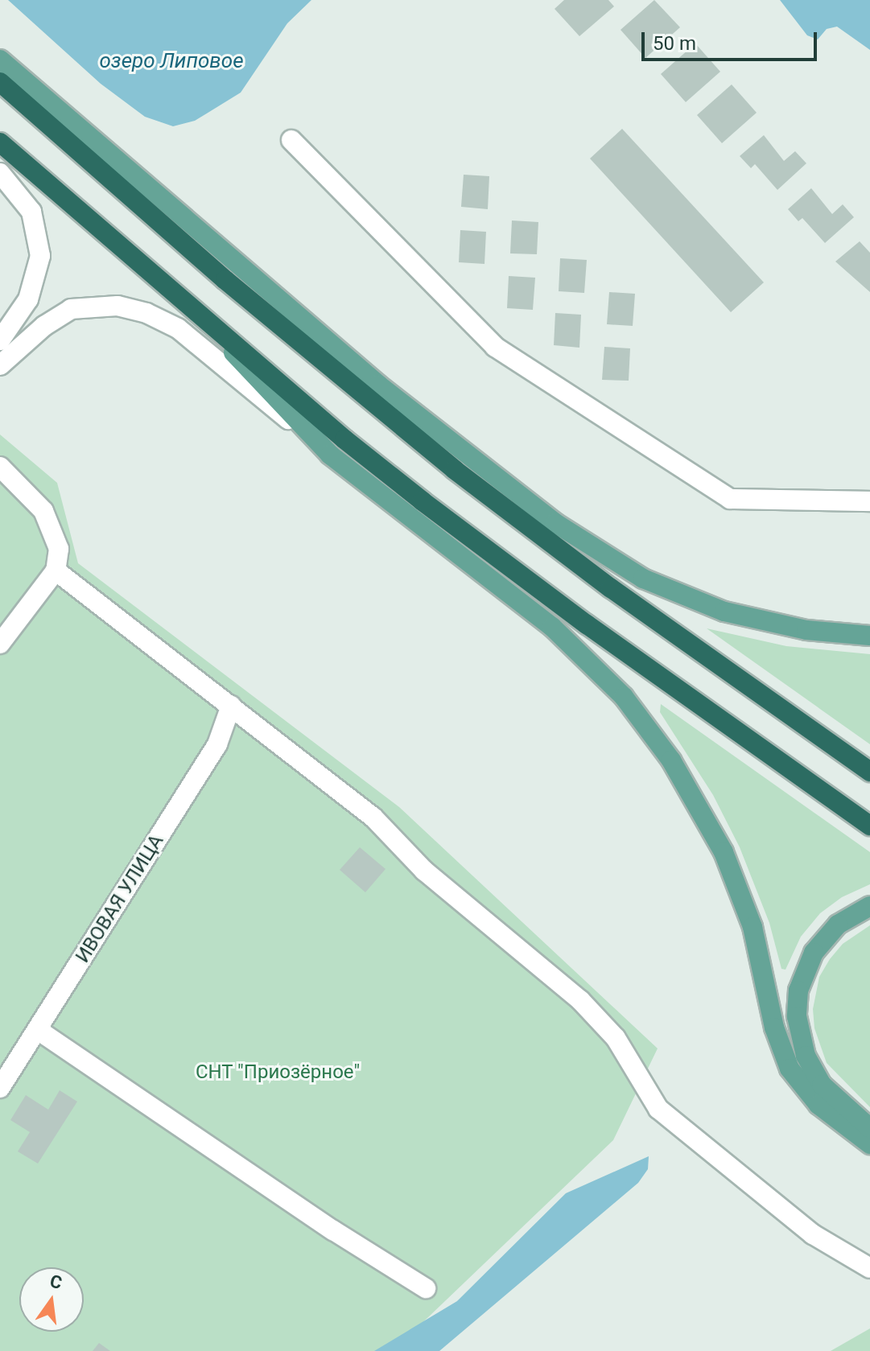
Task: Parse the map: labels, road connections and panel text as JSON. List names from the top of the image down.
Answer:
{
  "streets": {
    "street": ["ИВОВАЯ УЛИЦА"]
  },
  "water": ["озеро Липовое"],
  "parks": ["СНТ \"Приозёрное\""],
  "scale_bar": "50 m",
  "north": "top"
}
